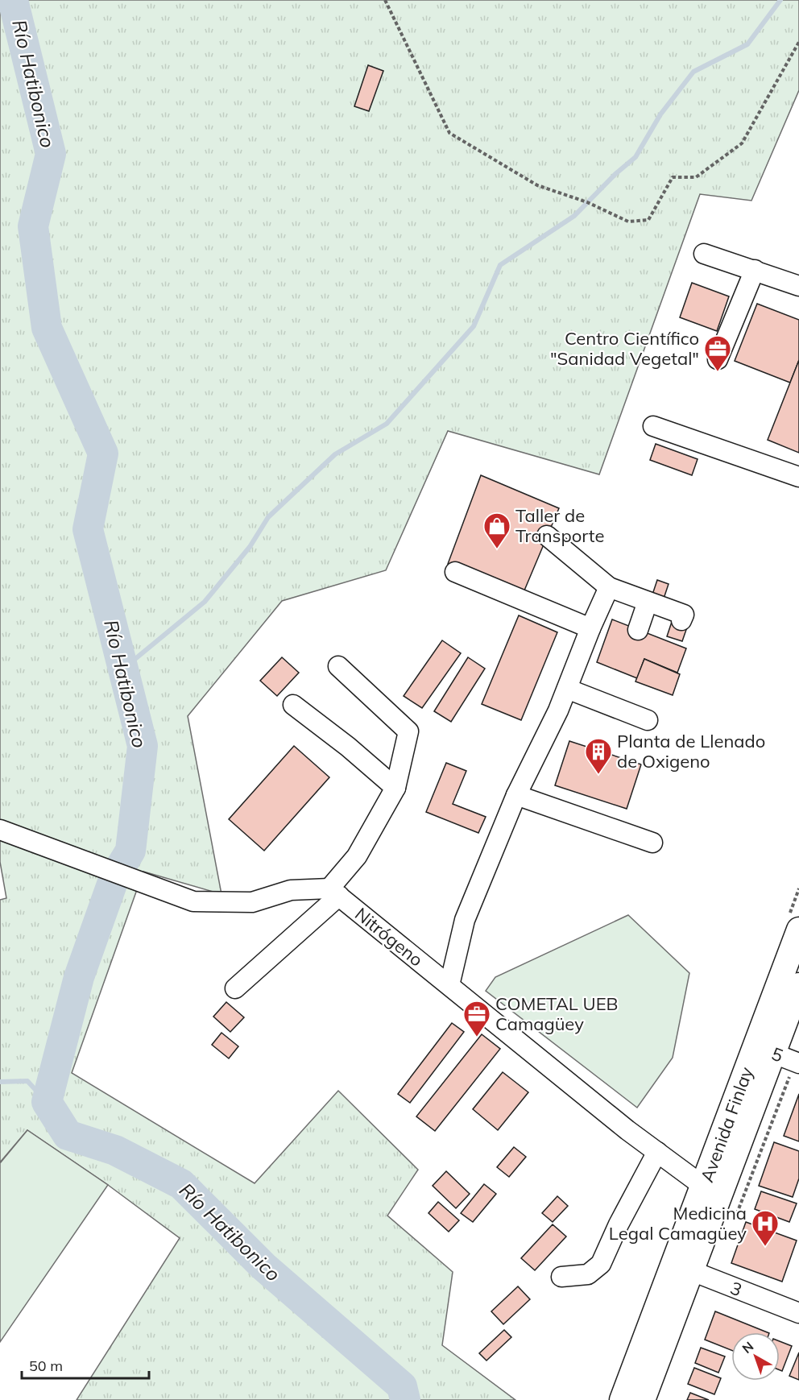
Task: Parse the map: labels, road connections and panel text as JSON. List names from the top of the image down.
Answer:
{
  "streets": {
    "main road": ["Avenida Finlay"],
    "street": ["Nitrógeno", "5", "3"]
  },
  "crossings": [
    ["Nitrógeno", "Avenida Finlay"],
    ["5", "Avenida Finlay"],
    ["Avenida Finlay", "3"]
  ],
  "water": ["Río Hatibonico"],
  "places": {
    "office": ["Centro Científico \"Sanidad Vegetal\"", "COMETAL UEB Camagüey"],
    "shop": ["Taller de Transporte"],
    "building": ["Planta de Llenado de Oxigeno"],
    "hospital": ["Medicina Legal Camagüey"]
  },
  "scale_bar": "50 m",
  "north": "top left"
}
